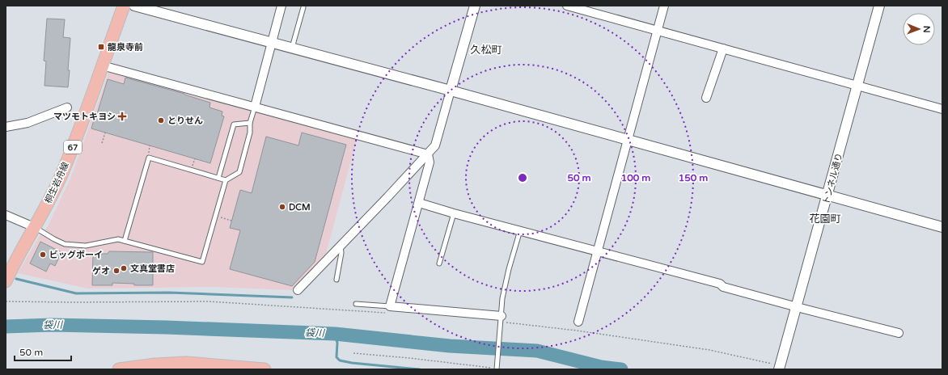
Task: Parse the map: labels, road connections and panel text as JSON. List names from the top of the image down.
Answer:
{
  "streets": {
    "main road": ["67", "桐生岩舟線"],
    "street": ["トンネル通り"]
  },
  "districts": ["久松町", "花園町"],
  "water": ["袋川"],
  "places": {
    "transit": ["龍泉寺前"],
    "health": ["マツモトキヨシ"],
    "other": [
      "とりせん",
      "DCM",
      "ビッグボーイ",
      "文真堂書店",
      "ゲオ"
    ]
  },
  "scale_bar": "50 m",
  "north": "right",
  "rings": ["50 m", "100 m", "150 m"]
}
